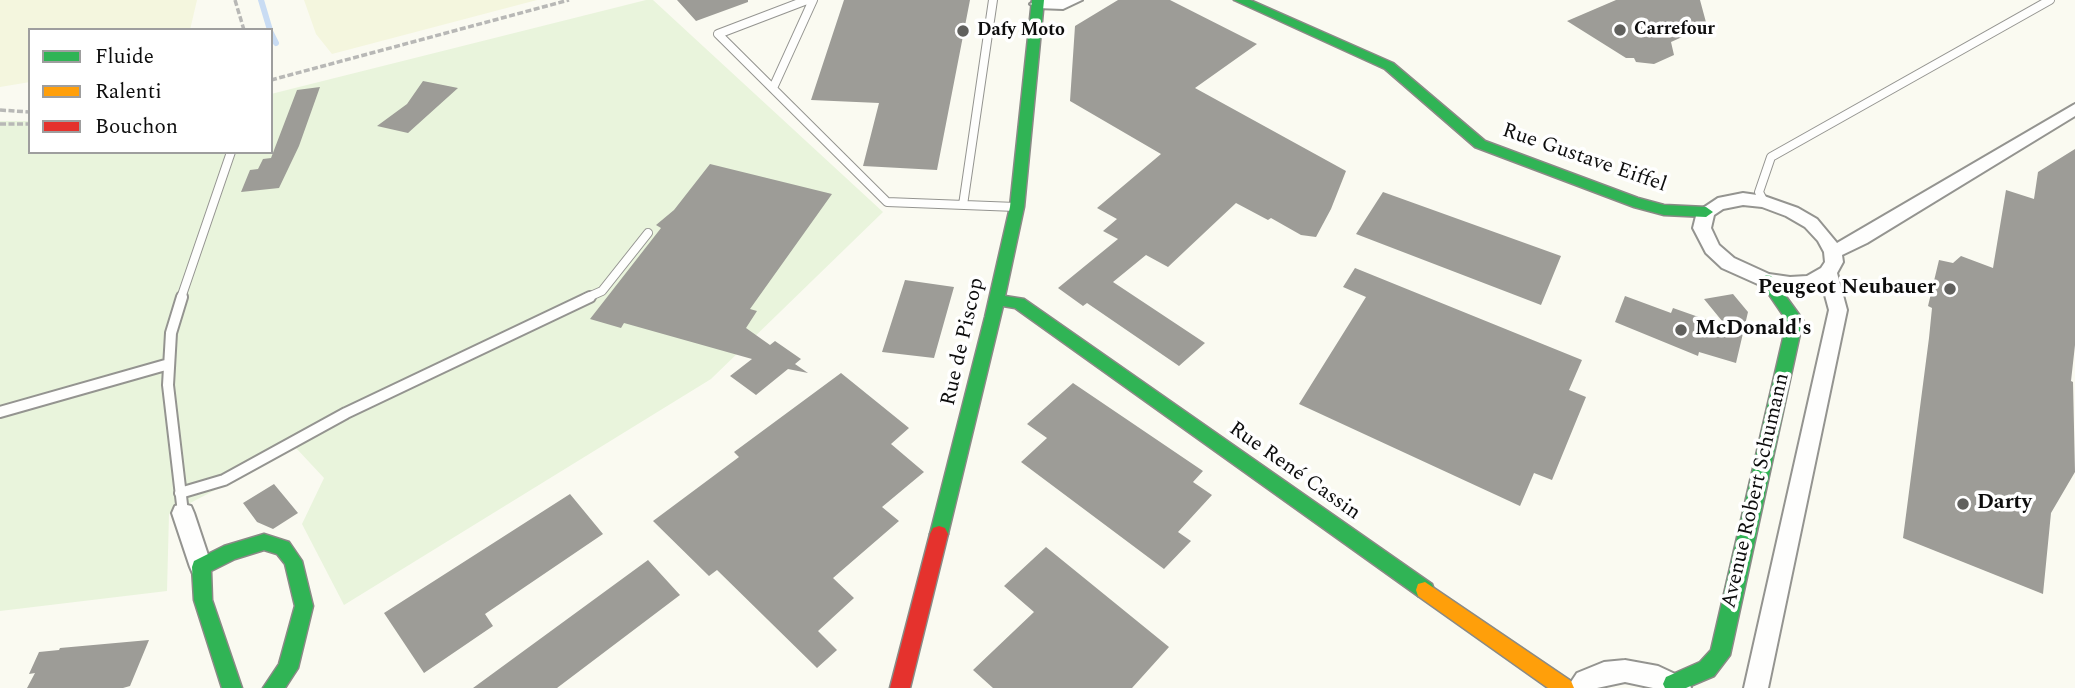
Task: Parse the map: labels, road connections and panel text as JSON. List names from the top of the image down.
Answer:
{
  "streets": {
    "street": [
      "Rue Gustave Eiffel",
      "Rue de Piscop",
      "Rue René Cassin",
      "Avenue Robert Schumann"
    ]
  },
  "crossings": [
    ["Rue de Piscop", "Rue René Cassin"]
  ],
  "places": [
    "Carrefour",
    "Dafy Moto",
    "Peugeot Neubauer",
    "McDonald's",
    "Darty"
  ],
  "legend": ["Fluide", "Ralenti", "Bouchon"]
}
